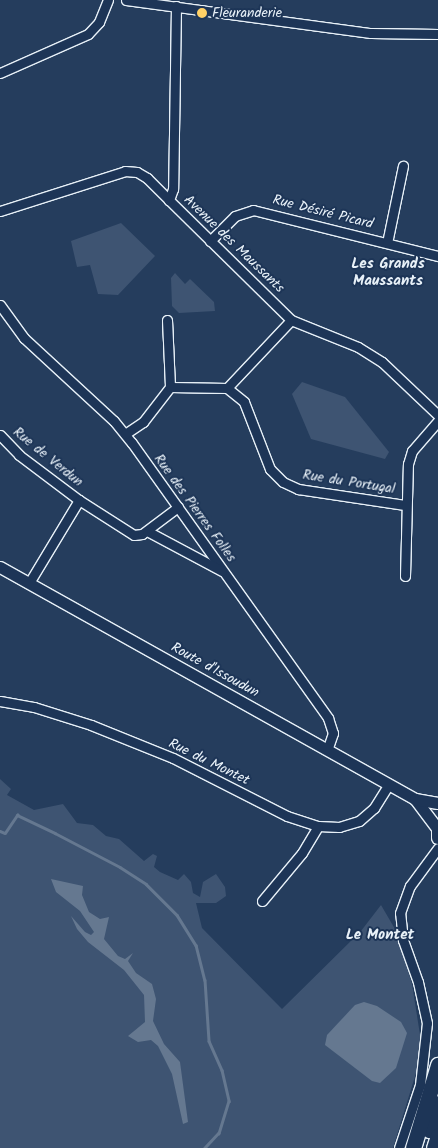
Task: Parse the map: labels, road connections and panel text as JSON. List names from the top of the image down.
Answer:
{
  "streets": {
    "main road": ["Route d'Issoudun"],
    "street": [
      "Rue Désiré Picard",
      "Avenue des Maussants",
      "Rue de Verdun",
      "Rue du Portugal",
      "Rue des Pierres Folles",
      "Rue du Montet"
    ]
  },
  "crossings": [
    ["Rue Désiré Picard", "Avenue des Maussants"],
    ["Rue de Verdun", "Rue des Pierres Folles"],
    ["Rue de Verdun", "Route d'Issoudun"],
    ["Rue des Pierres Folles", "Route d'Issoudun"],
    ["Route d'Issoudun", "Rue du Montet"]
  ],
  "districts": ["Les Grands Maussants", "Le Montet"],
  "places": ["Fleuranderie"]
}
